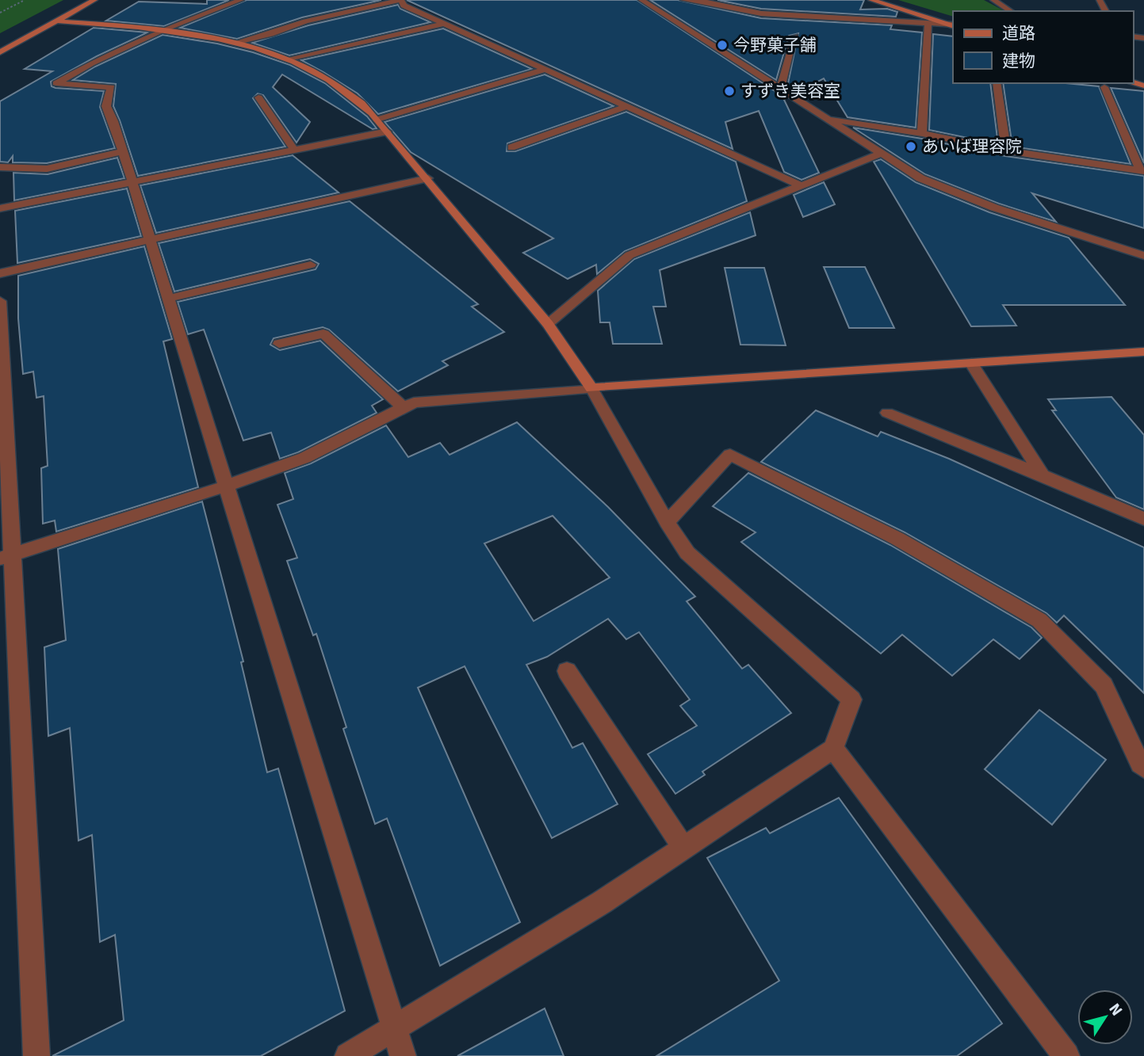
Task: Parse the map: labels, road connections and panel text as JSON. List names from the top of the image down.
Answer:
{
  "places": ["今野菓子舗", "すずき美容室", "あいば理容院"],
  "legend": ["道路", "建物"],
  "north": "top right"
}
